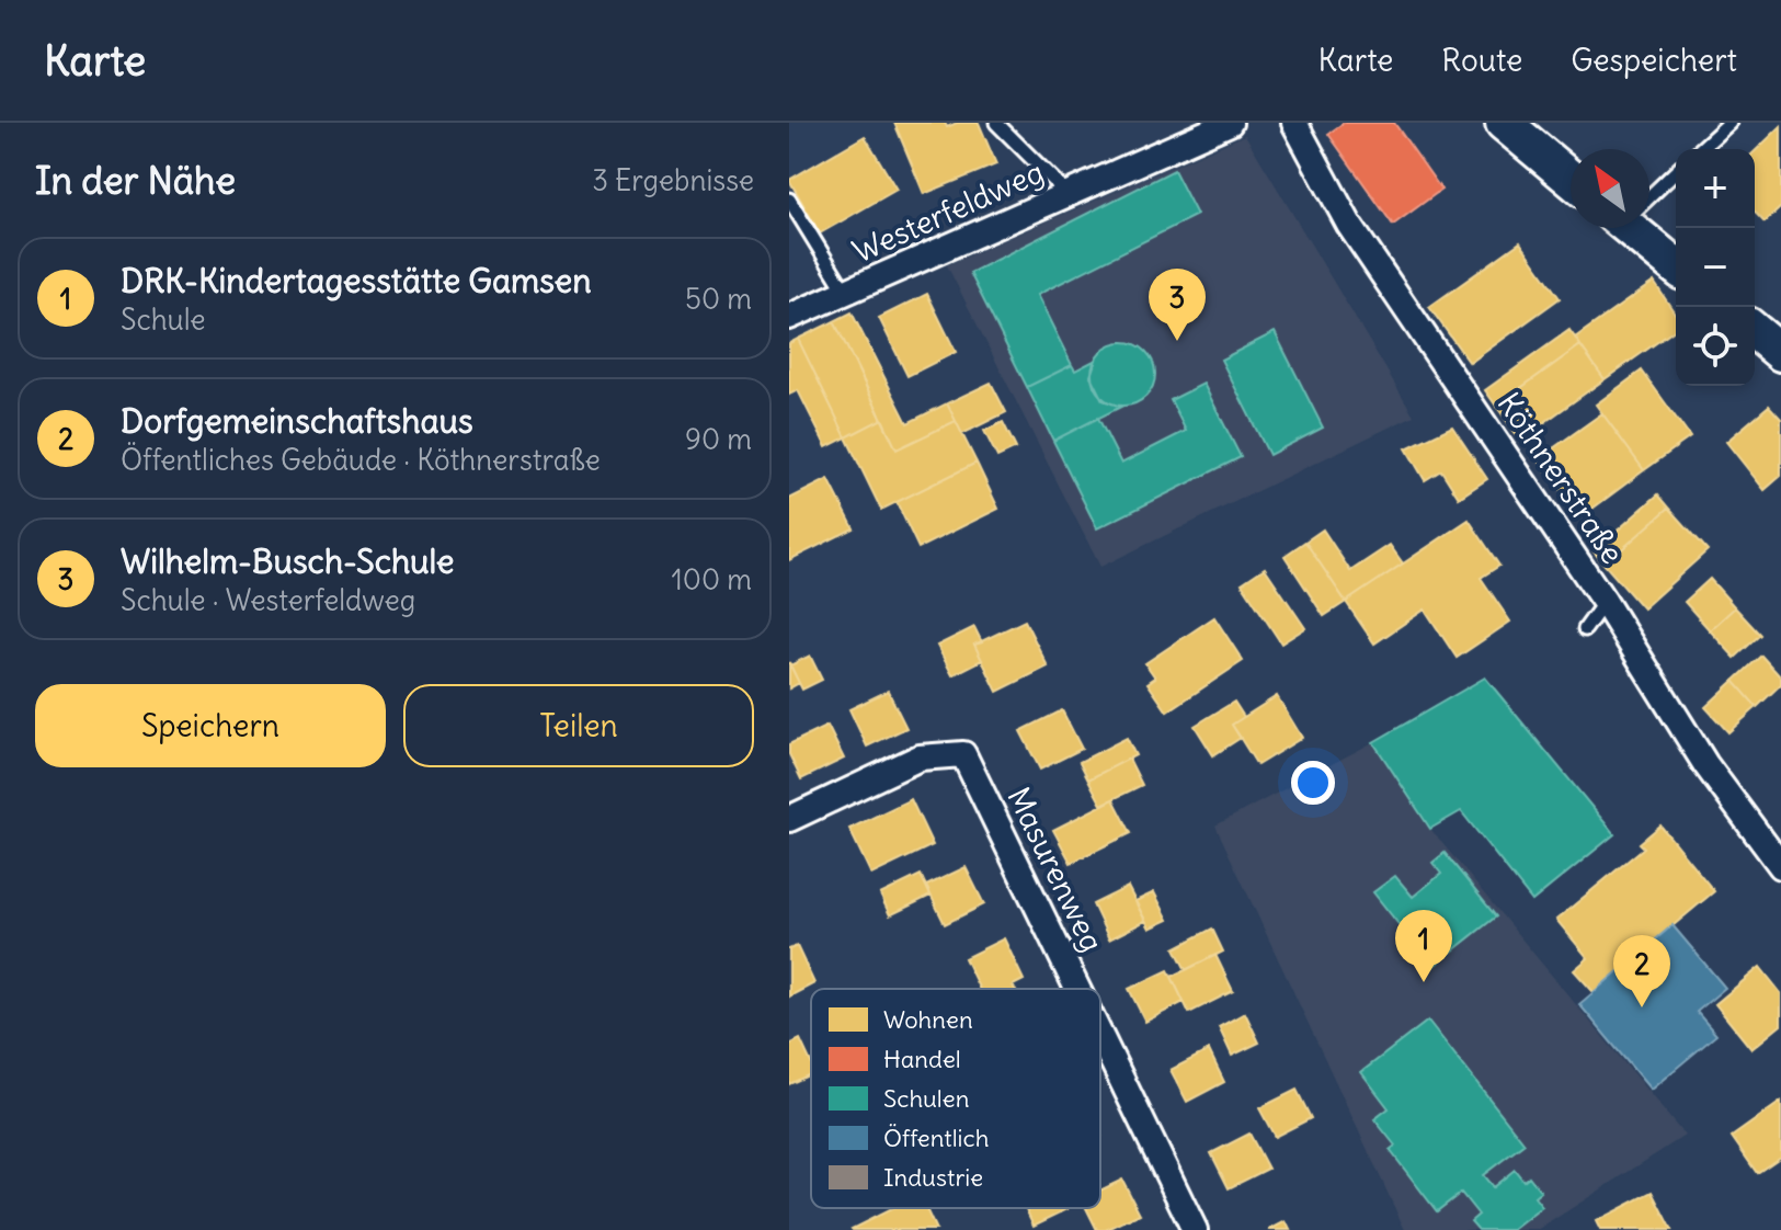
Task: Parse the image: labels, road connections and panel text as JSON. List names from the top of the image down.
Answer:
{
  "streets": {
    "street": ["Westerfeldweg", "Köthnerstraße", "Masurenweg"]
  },
  "legend": [
    "Wohnen",
    "Handel",
    "Schulen",
    "Öffentlich",
    "Industrie"
  ],
  "north": "top left",
  "page": {
    "header": "Karte",
    "nav": ["Karte", "Route", "Gespeichert"],
    "heading": ["In der Nähe", "3 Ergebnisse"],
    "map_buttons": ["+", "−"],
    "list": [
      {
        "mark": "1",
        "name": "DRK-Kindertagesstätte Gamsen",
        "note": "Schule",
        "value": "50 m"
      },
      {
        "mark": "2",
        "name": "Dorfgemeinschaftshaus",
        "note": "Öffentliches Gebäude · Köthnerstraße",
        "value": "90 m"
      },
      {
        "mark": "3",
        "name": "Wilhelm-Busch-Schule",
        "note": "Schule · Westerfeldweg",
        "value": "100 m"
      }
    ],
    "pins": ["3", "1", "2"],
    "buttons": ["Speichern", "Teilen"]
  }
}
